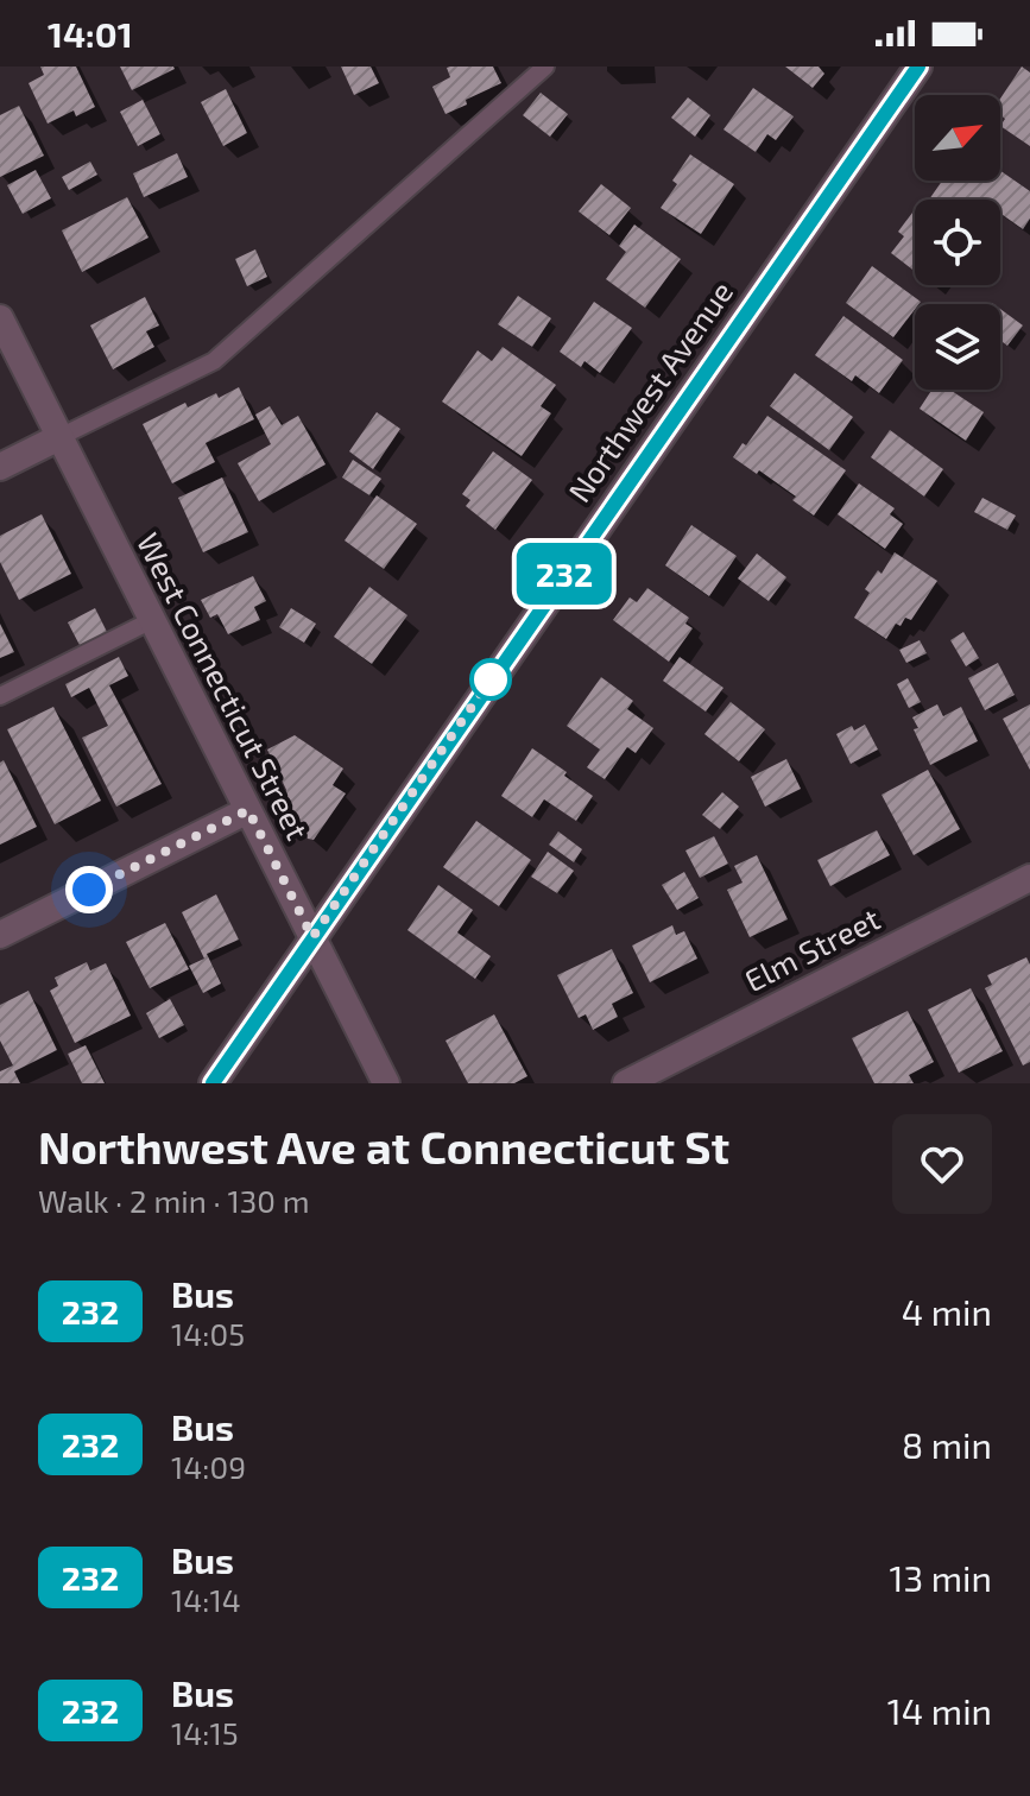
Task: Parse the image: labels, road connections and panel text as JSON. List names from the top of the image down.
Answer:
{
  "streets": {
    "street": ["Northwest Avenue", "West Connecticut Street", "Elm Street"]
  },
  "crossings": [
    ["Northwest Avenue", "West Connecticut Street"]
  ],
  "lines": ["bus line 232"],
  "north": "top right",
  "page": {
    "status": "14:01",
    "on_map": "232",
    "heading": ["Northwest Ave at Connecticut St", "Walk · 2 min · 130 m"],
    "list": [
      {
        "mark": "232",
        "name": "Bus",
        "note": "14:05",
        "value": "4 min"
      },
      {
        "mark": "232",
        "name": "Bus",
        "note": "14:09",
        "value": "8 min"
      },
      {
        "mark": "232",
        "name": "Bus",
        "note": "14:14",
        "value": "13 min"
      },
      {
        "mark": "232",
        "name": "Bus",
        "note": "14:15",
        "value": "14 min"
      }
    ]
  }
}
